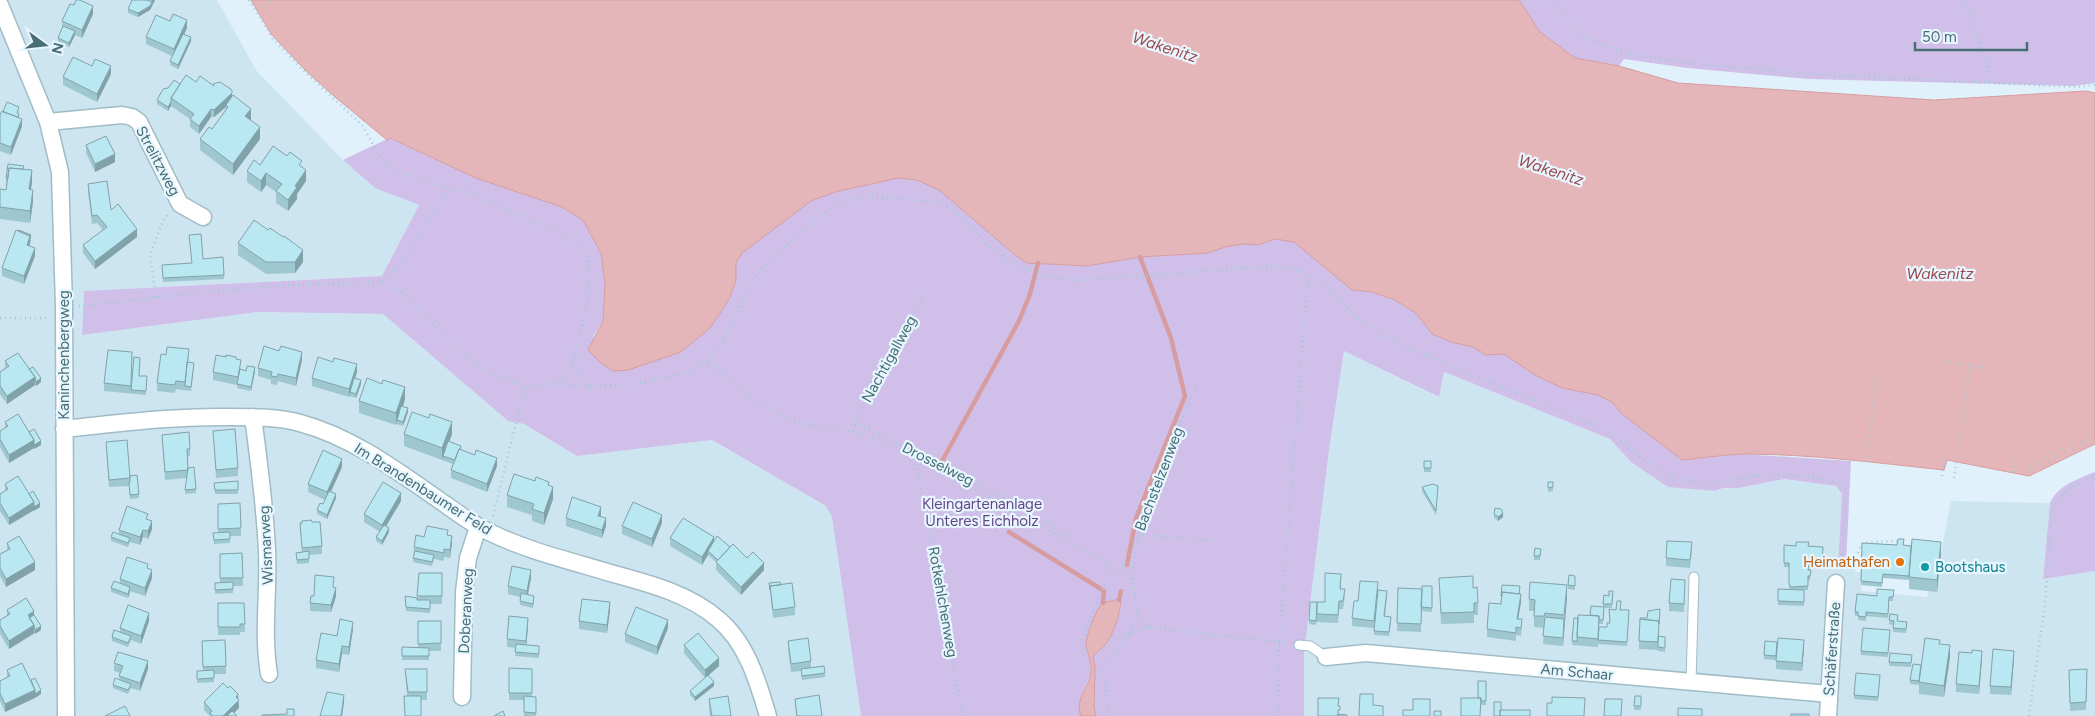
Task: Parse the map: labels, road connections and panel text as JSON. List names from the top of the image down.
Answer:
{
  "streets": {
    "street": [
      "Strelitzweg",
      "Kaninchenbergweg",
      "Im Brandenbaumer Feld",
      "Wismarweg",
      "Doberanweg",
      "Schäferstraße",
      "Am Schaar"
    ],
    "path": [
      "Nachtigallweg",
      "Drosselweg",
      "Bachstelzenweg",
      "Rotkehlchenweg"
    ]
  },
  "crossings": [
    ["Strelitzweg", "Kaninchenbergweg"],
    ["Kaninchenbergweg", "Im Brandenbaumer Feld"],
    ["Nachtigallweg", "Drosselweg"],
    ["Im Brandenbaumer Feld", "Wismarweg"],
    ["Im Brandenbaumer Feld", "Doberanweg"],
    ["Schäferstraße", "Am Schaar"]
  ],
  "water": ["Wakenitz"],
  "parks": ["Kleingartenanlage Unteres Eichholz"],
  "places": ["Heimathafen", "Bootshaus"],
  "scale_bar": "50 m",
  "north": "right"
}
